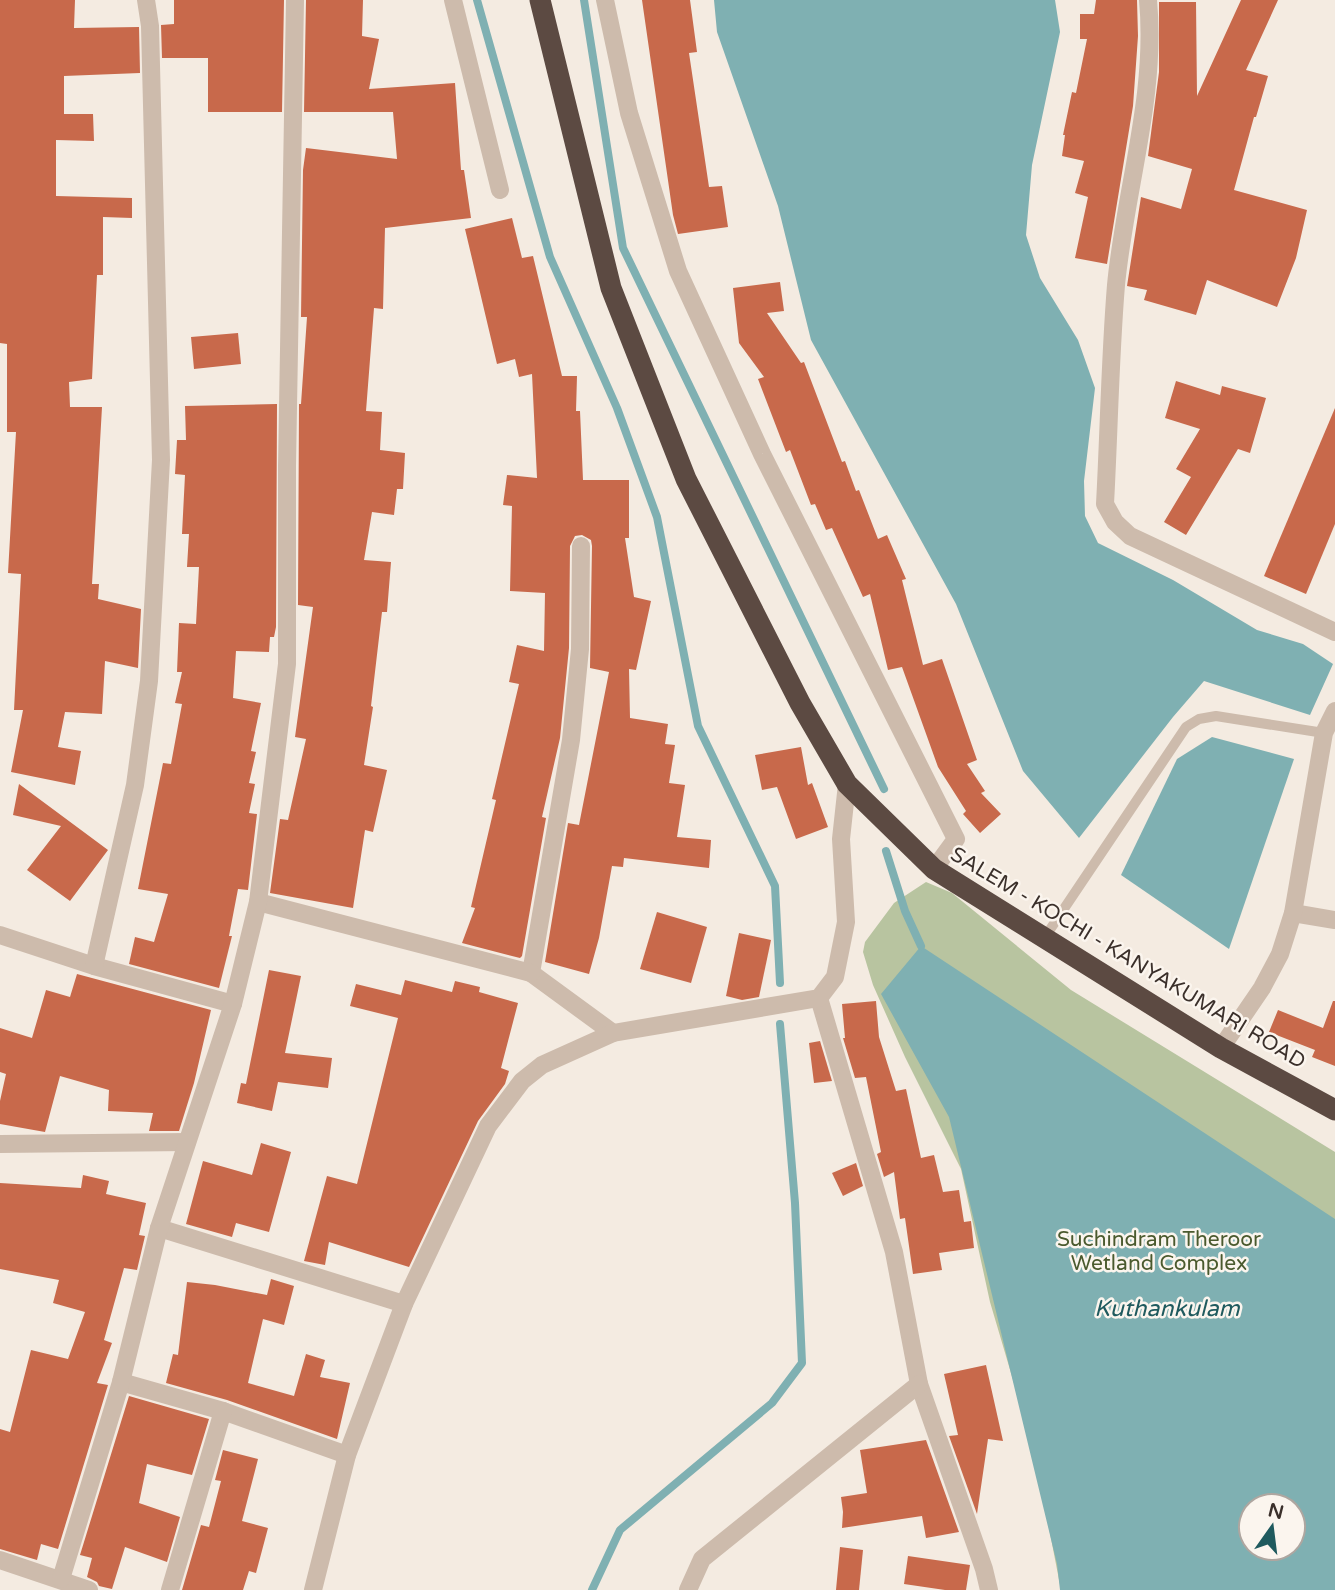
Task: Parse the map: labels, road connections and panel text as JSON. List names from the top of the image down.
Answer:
{
  "streets": {
    "highway": ["SALEM - KOCHI - KANYAKUMARI ROAD"]
  },
  "water": ["Kuthankulam"],
  "parks": ["Suchindram Theroor Wetland Complex"],
  "north": "top"
}
